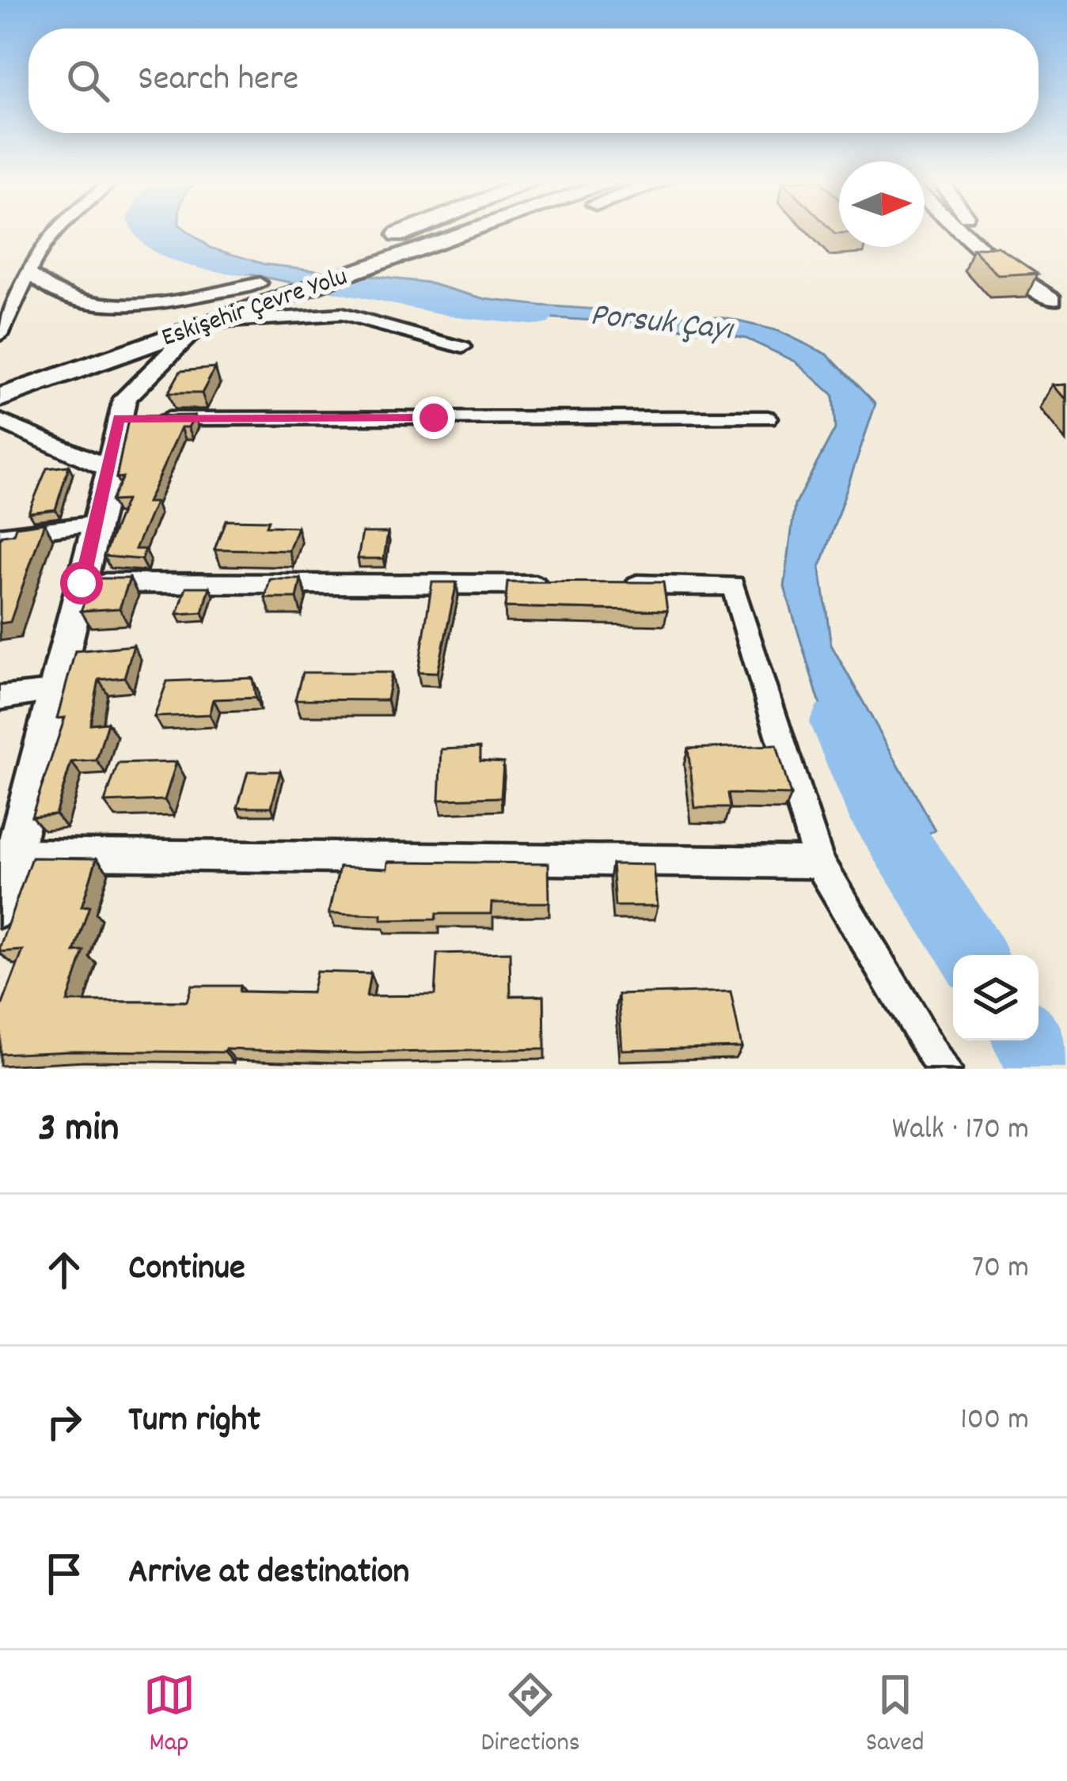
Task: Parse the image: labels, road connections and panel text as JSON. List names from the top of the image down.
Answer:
{
  "streets": {
    "highway": ["Eskişehir Çevre Yolu"]
  },
  "water": ["Porsuk Çayı"],
  "north": "right",
  "page": {
    "search": "Search here",
    "heading": ["3 min", "Walk · 170 m"],
    "list": [
      ["Continue", "70 m"],
      ["Turn right", "100 m"],
      "Arrive at destination"
    ],
    "nav": ["Map", "Directions", "Saved"]
  }
}
